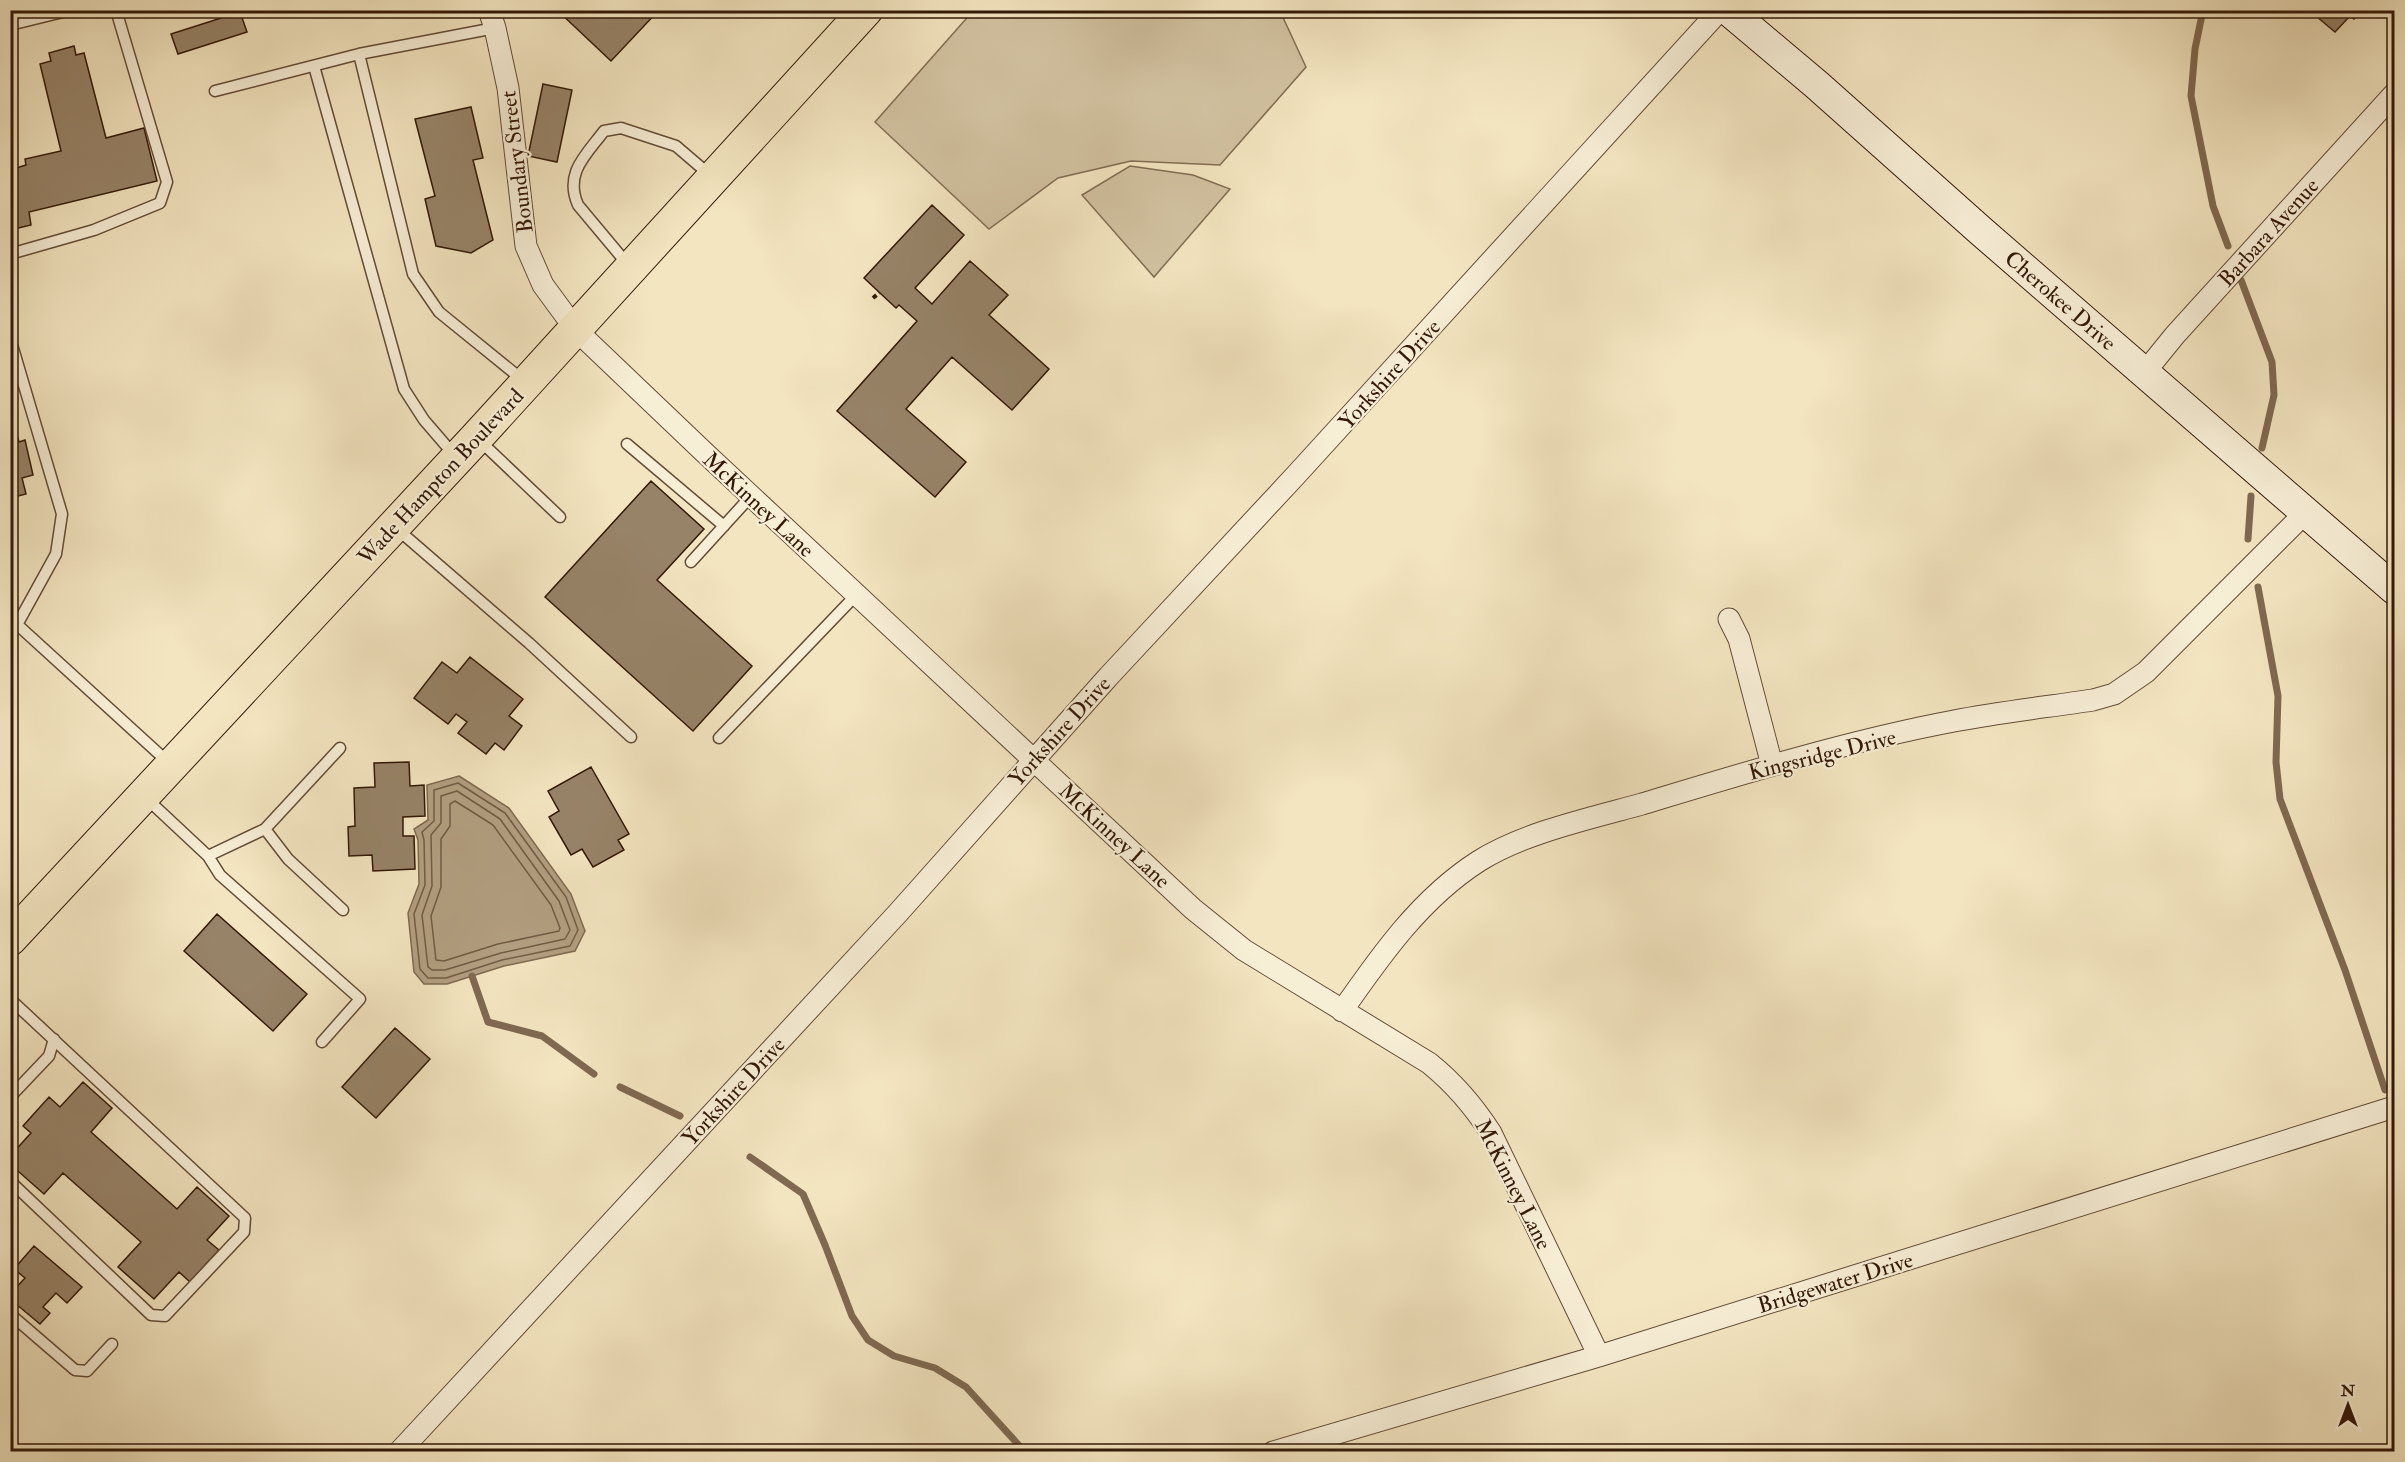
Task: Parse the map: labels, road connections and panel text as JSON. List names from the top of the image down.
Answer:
{
  "streets": {
    "main road": ["Wade Hampton Boulevard"],
    "street": [
      "Boundary Street",
      "Barbara Avenue",
      "Cherokee Drive",
      "Yorkshire Drive",
      "McKinney Lane",
      "Kingsridge Drive",
      "Bridgewater Drive"
    ]
  },
  "crossings": [
    ["Boundary Street", "Wade Hampton Boulevard"],
    ["Boundary Street", "McKinney Lane"],
    ["Barbara Avenue", "Cherokee Drive"],
    ["Cherokee Drive", "Kingsridge Drive"],
    ["Yorkshire Drive", "McKinney Lane"],
    ["Wade Hampton Boulevard", "McKinney Lane"],
    ["McKinney Lane", "Kingsridge Drive"],
    ["McKinney Lane", "Bridgewater Drive"]
  ],
  "north": "top"
}
